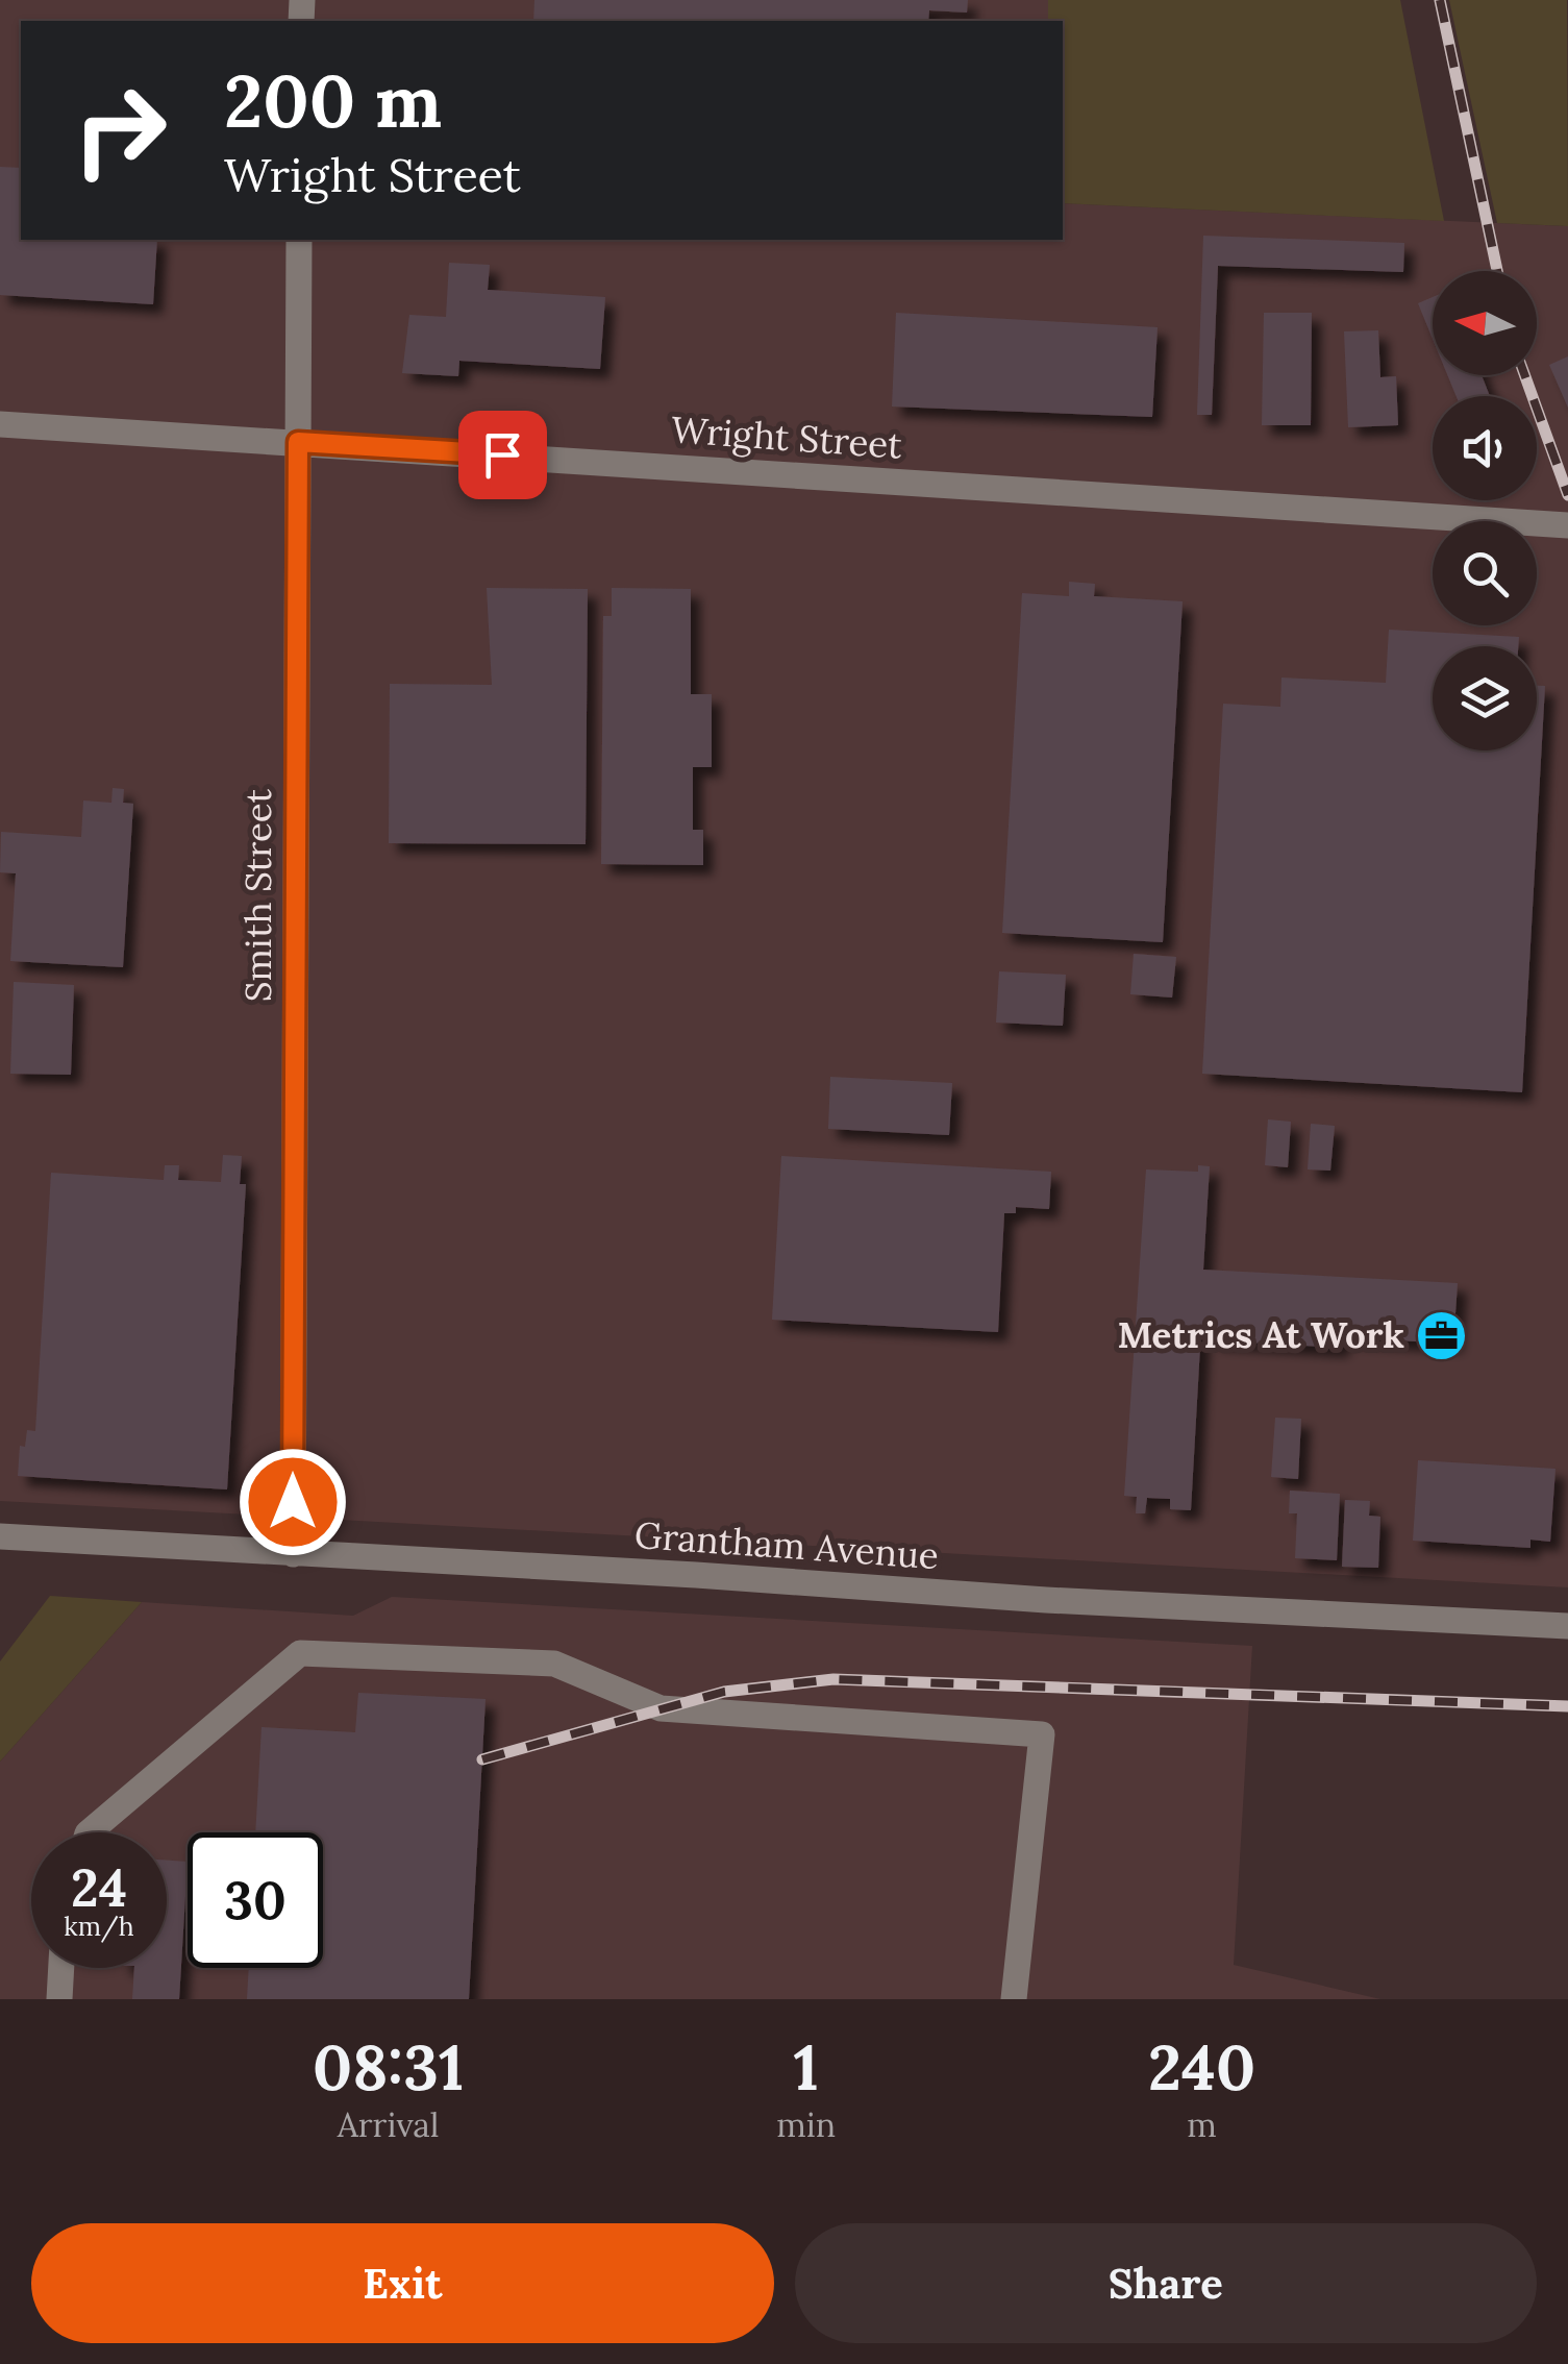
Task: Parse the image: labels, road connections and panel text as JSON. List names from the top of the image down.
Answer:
{
  "streets": {
    "street": ["Wright Street", "Smith Street", "Grantham Avenue"]
  },
  "crossings": [
    ["Wright Street", "Smith Street"],
    ["Smith Street", "Grantham Avenue"]
  ],
  "places": {
    "office": ["Metrics At Work"]
  },
  "north": "left",
  "page": {
    "turn": ["200 m", "Wright Street"],
    "speed": "24 km/h",
    "limit": "30",
    "eta": [
      "08:31",
      "Arrival",
      "1",
      "min",
      "240",
      "m"
    ],
    "buttons": ["Exit", "Share"]
  }
}
